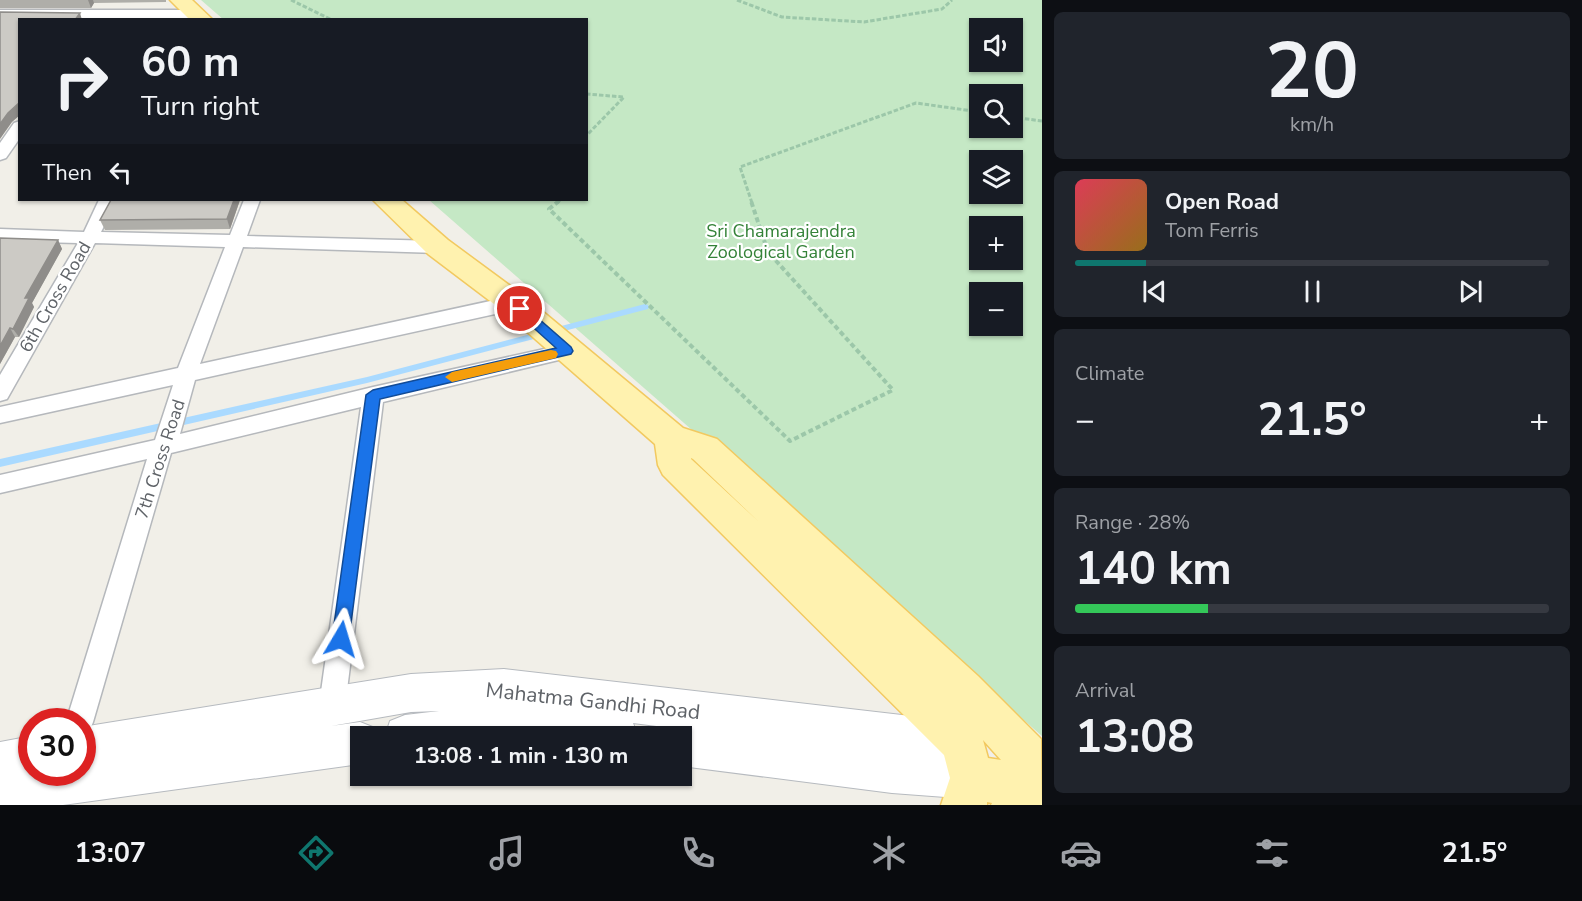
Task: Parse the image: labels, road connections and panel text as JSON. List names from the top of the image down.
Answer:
{
  "streets": {
    "main road": ["Mahatma Gandhi Road"],
    "street": ["6th Cross Road", "7th Cross Road"]
  },
  "parks": ["Sri Chamarajendra Zoological Garden"],
  "page": {
    "tile": [
      ["20", "km/h"],
      "Climate",
      ["Range · 28%", "140 km"],
      ["Arrival", "13:08"]
    ],
    "map_buttons": ["+", "−"],
    "turn": ["60 m", "Turn right"],
    "then": "Then",
    "song": ["Open Road", "Tom Ferris"],
    "heat": ["−", "21.5°", "+"],
    "limit": "30",
    "trip": "13:08 · 1 min · 130 m",
    "tabs": ["13:07", "21.5°"]
  }
}
